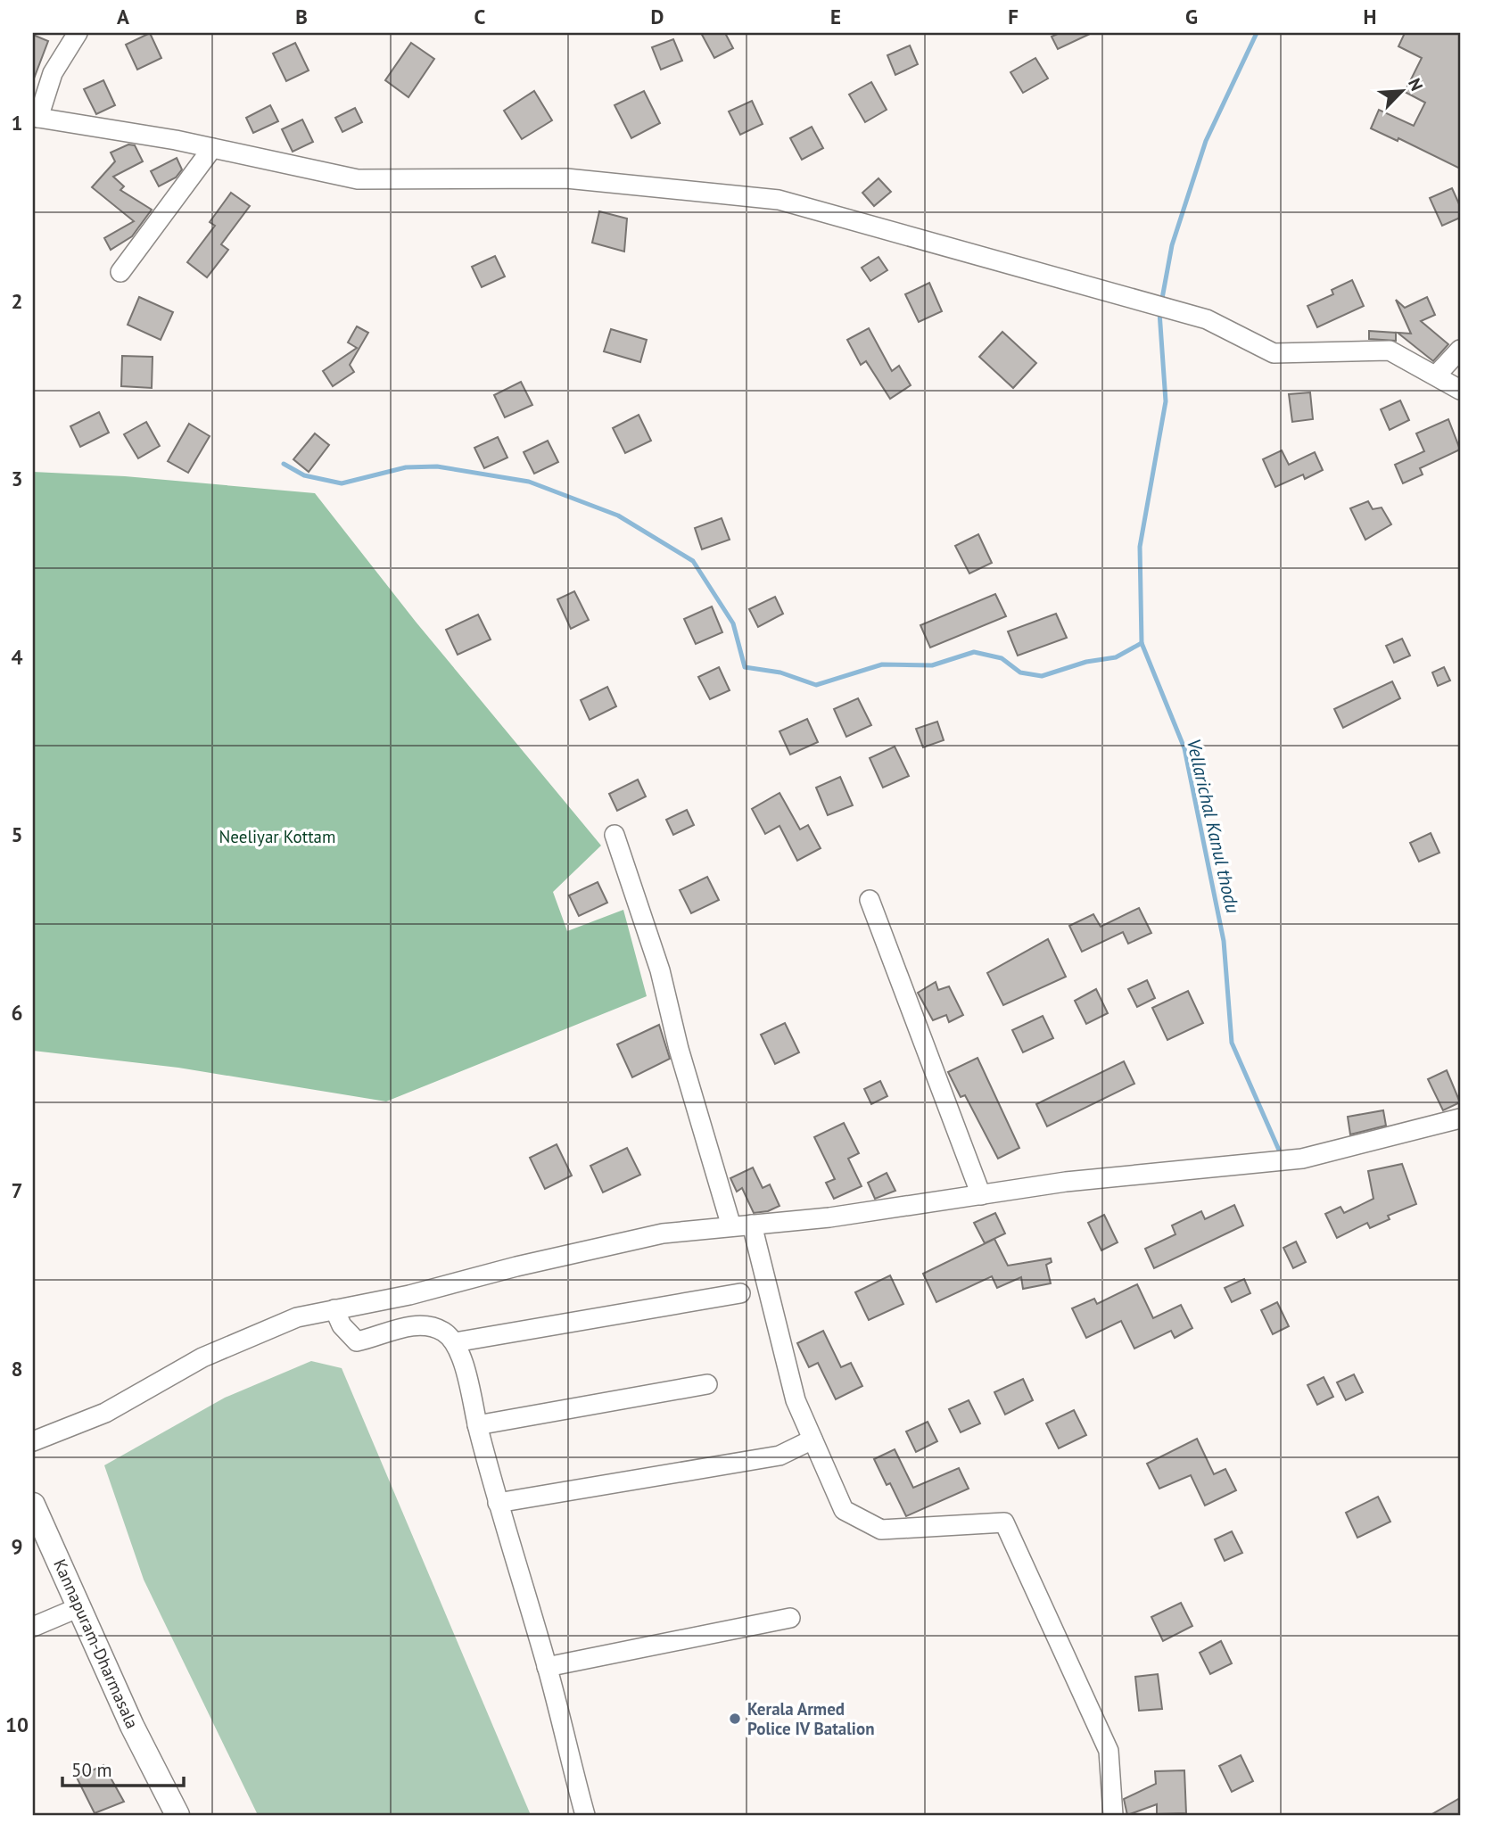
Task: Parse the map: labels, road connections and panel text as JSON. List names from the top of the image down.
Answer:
{
  "streets": {
    "main road": ["Kannapuram-Dharmasala"]
  },
  "water": ["Vellarichal Kanul thodu"],
  "parks": ["Neeliyar Kottam"],
  "places": ["Kerala Armed Police IV Batalion"],
  "scale_bar": "50 m",
  "north": "top right",
  "grid": {
    "columns": [
      "A",
      "B",
      "C",
      "D",
      "E",
      "F",
      "G",
      "H"
    ],
    "rows": [
      "1",
      "2",
      "3",
      "4",
      "5",
      "6",
      "7",
      "8",
      "9",
      "10"
    ]
  }
}
